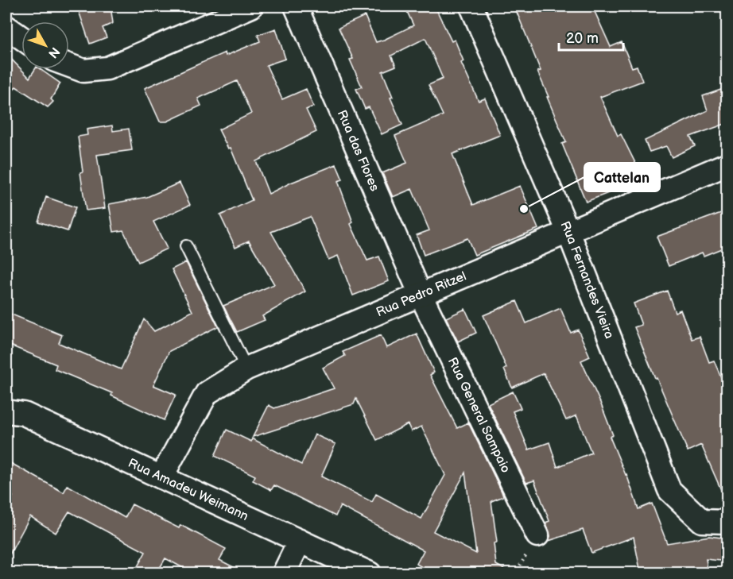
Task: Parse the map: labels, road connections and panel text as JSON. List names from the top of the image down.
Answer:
{
  "streets": {
    "street": [
      "Rua das Flores",
      "Rua Fernandes Vieira",
      "Rua Pedro Ritzel",
      "Rua General Sampaio",
      "Rua Amadeu Weimann"
    ]
  },
  "crossings": [
    ["Rua das Flores", "Rua Pedro Ritzel"],
    ["Rua das Flores", "Rua General Sampaio"],
    ["Rua Fernandes Vieira", "Rua Pedro Ritzel"],
    ["Rua Pedro Ritzel", "Rua General Sampaio"],
    ["Rua Pedro Ritzel", "Rua Amadeu Weimann"]
  ],
  "places": ["Cattelan"],
  "scale_bar": "20 m",
  "north": "bottom right"
}
